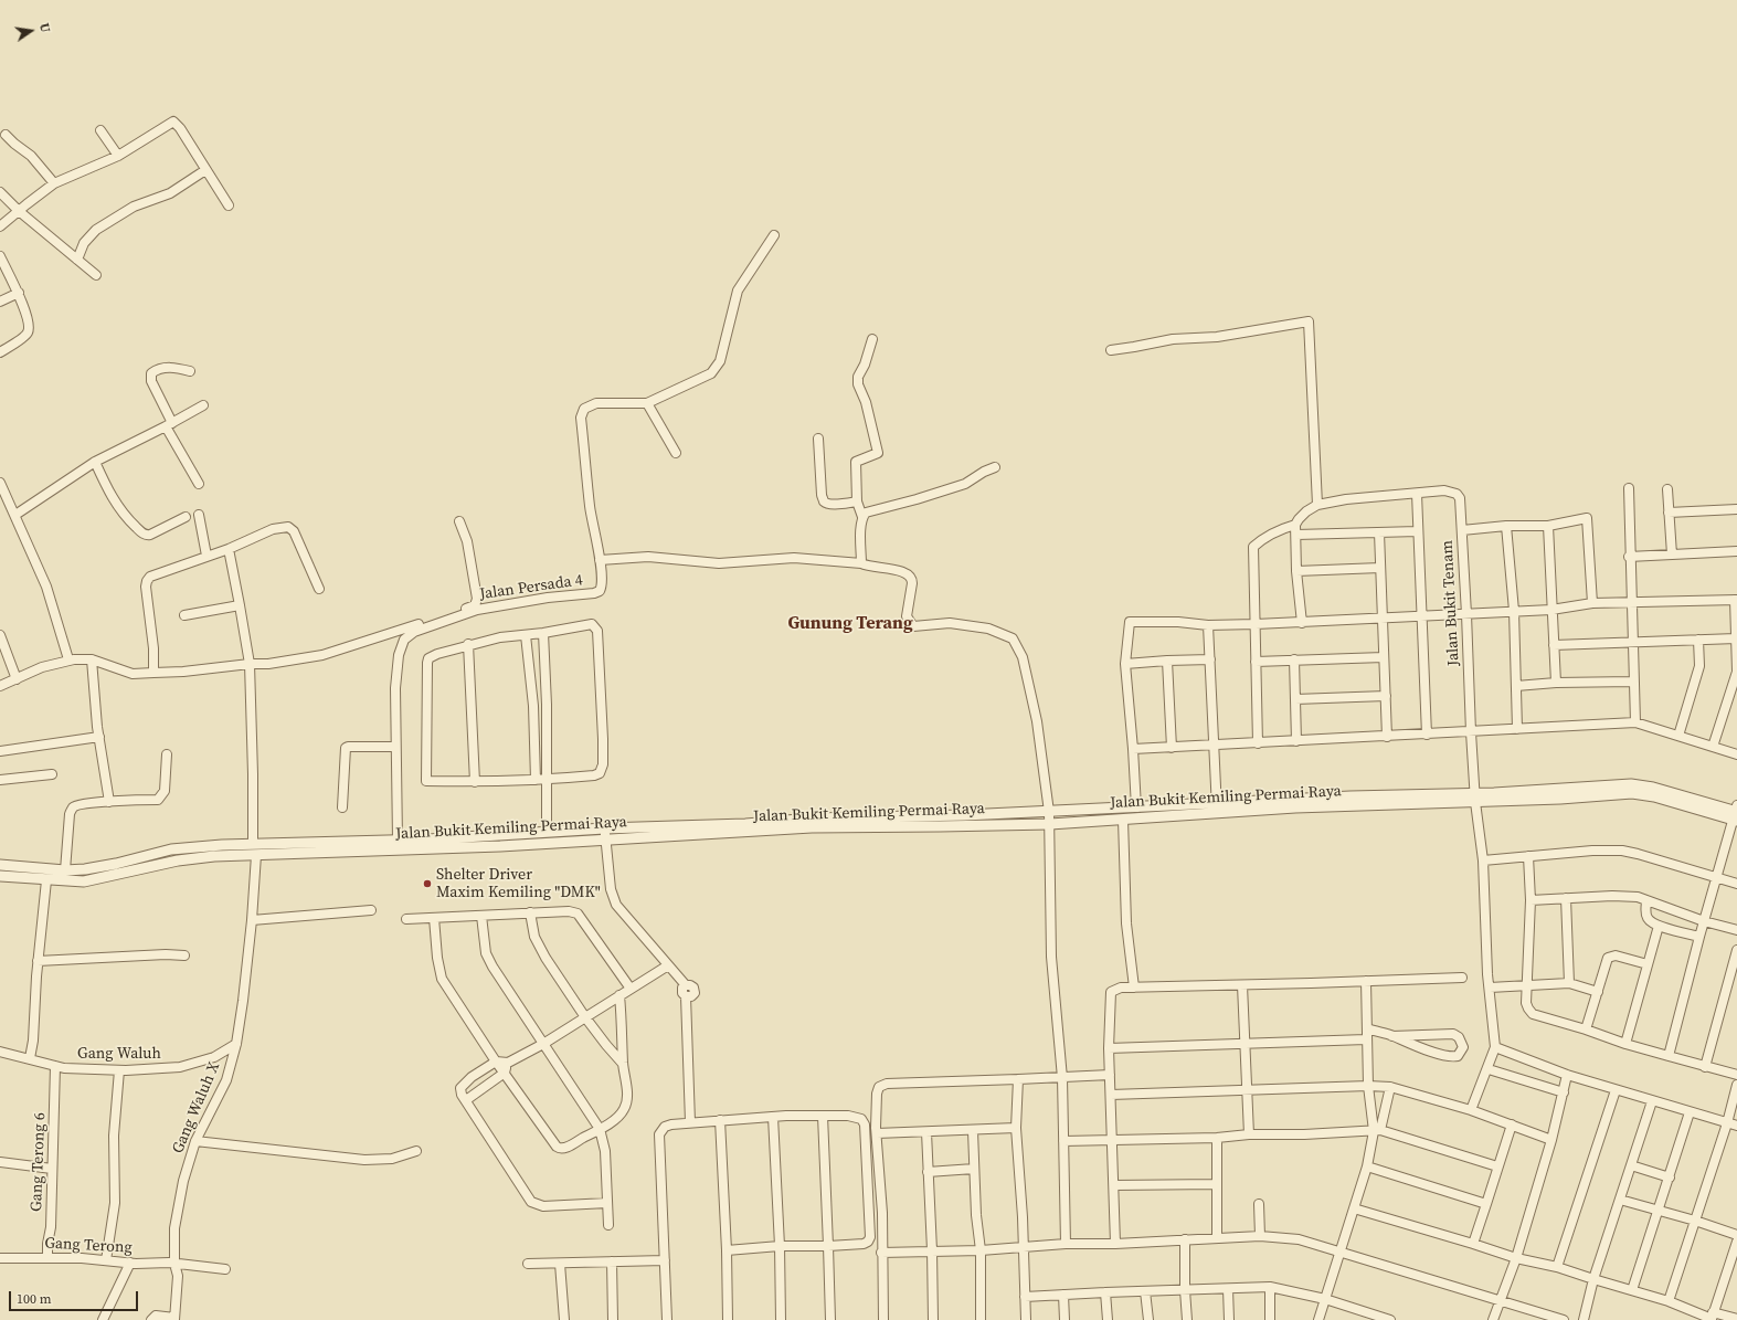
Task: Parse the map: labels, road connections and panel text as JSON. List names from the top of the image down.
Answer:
{
  "streets": {
    "street": [
      "Jalan Persada 4",
      "Jalan Bukit Tenam",
      "Jalan Bukit Kemiling Permai Raya",
      "Gang Waluh",
      "Gang Waluh X",
      "Gang Terong 6",
      "Gang Terong"
    ]
  },
  "crossings": [
    ["Jalan Persada 4", "Jalan Bukit Kemiling Permai Raya"],
    ["Jalan Bukit Tenam", "Jalan Bukit Kemiling Permai Raya"],
    ["Jalan Bukit Kemiling Permai Raya", "Gang Waluh X"],
    ["Gang Waluh", "Gang Waluh X"],
    ["Gang Waluh", "Gang Terong 6"],
    ["Gang Waluh X", "Gang Terong"],
    ["Gang Terong 6", "Gang Terong"]
  ],
  "districts": ["Gunung Terang"],
  "places": ["Shelter Driver Maxim Kemiling \"DMK\""],
  "scale_bar": "100 m",
  "north": "right"
}
